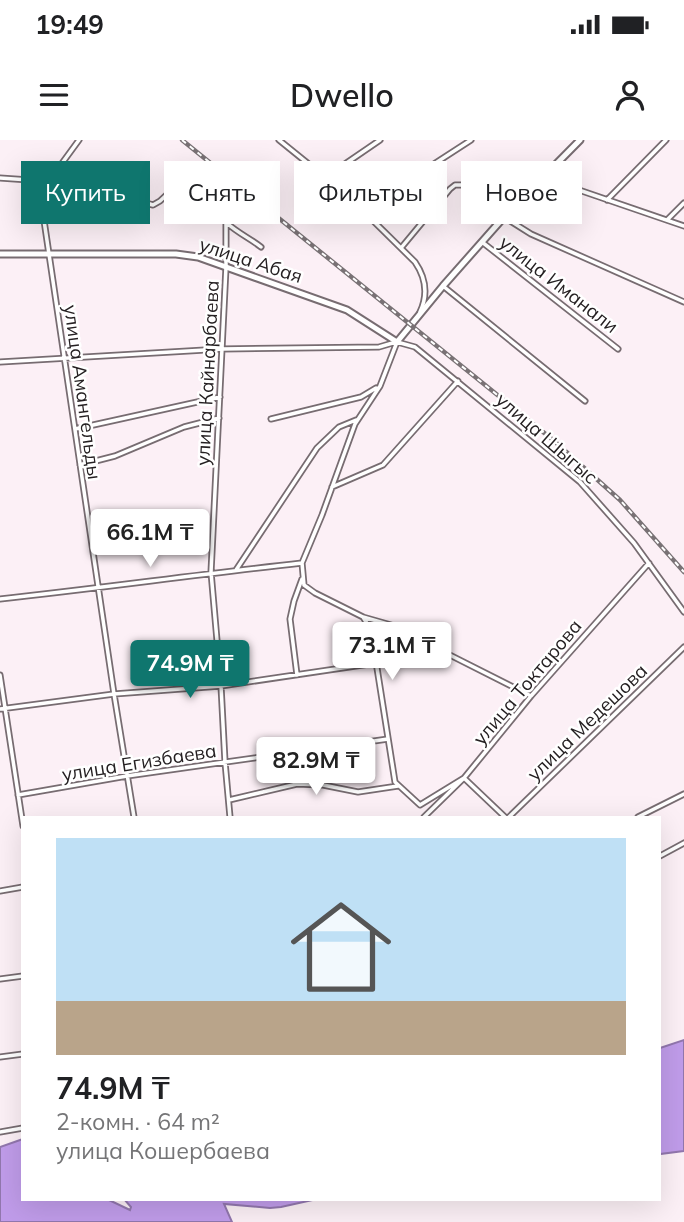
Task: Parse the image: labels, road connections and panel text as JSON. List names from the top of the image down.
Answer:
{
  "streets": {
    "street": [
      "улица Абая",
      "улица Иманали",
      "улица Кайнарбаева",
      "улица Амангельды",
      "улица Шыгыс",
      "улица Токтарова",
      "улица Медешова",
      "улица Егизбаева"
    ]
  },
  "crossings": [
    ["улица Абая", "улица Кайнарбаева"],
    ["улица Абая", "улица Амангельды"],
    ["улица Абая", "улица Шыгыс"],
    ["улица Кайнарбаева", "улица Егизбаева"],
    ["улица Амангельды", "улица Егизбаева"],
    ["улица Шыгыс", "улица Токтарова"]
  ],
  "page": {
    "status": "19:49",
    "header": "Dwello",
    "chip": [
      "Купить",
      "Снять",
      "Фильтры",
      "Новое"
    ],
    "price": [
      "66.1M ₸",
      "73.1M ₸",
      "74.9M ₸",
      "82.9M ₸"
    ],
    "list": [
      {
        "name": "74.9M ₸",
        "note": "2-комн. · 64 m² · улица Кошербаева"
      }
    ]
  }
}
